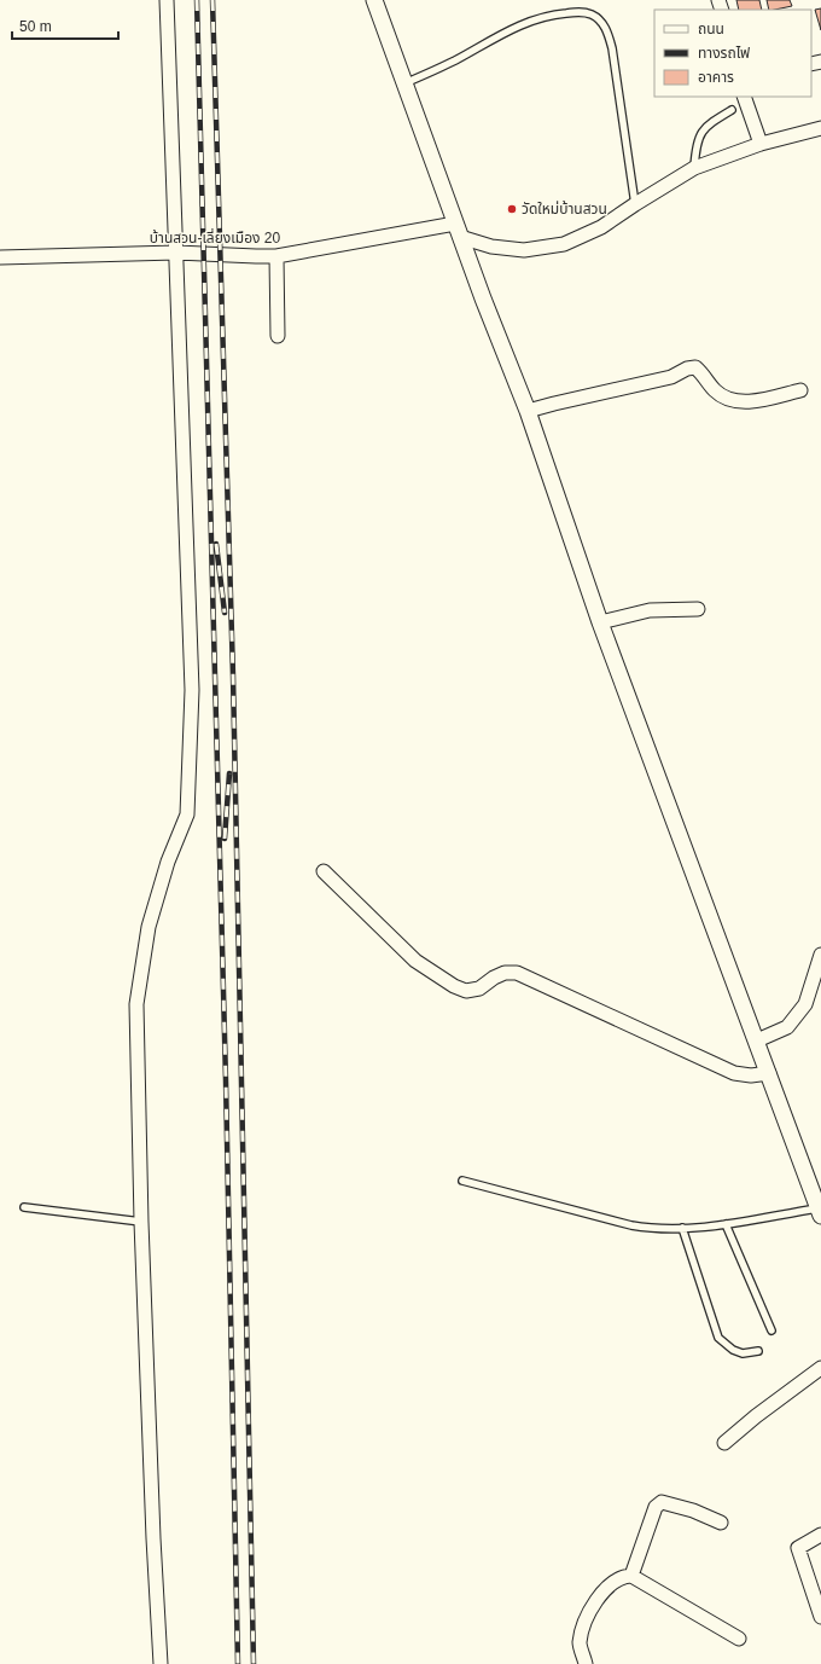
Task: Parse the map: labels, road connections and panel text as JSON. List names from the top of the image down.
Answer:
{
  "streets": {
    "street": ["บ้านสวน-เลี่ยงเมือง 20"]
  },
  "places": ["วัดใหม่บ้านสวน"],
  "legend": ["ถนน", "ทางรถไฟ", "อาคาร"],
  "scale_bar": "50 m"
}
